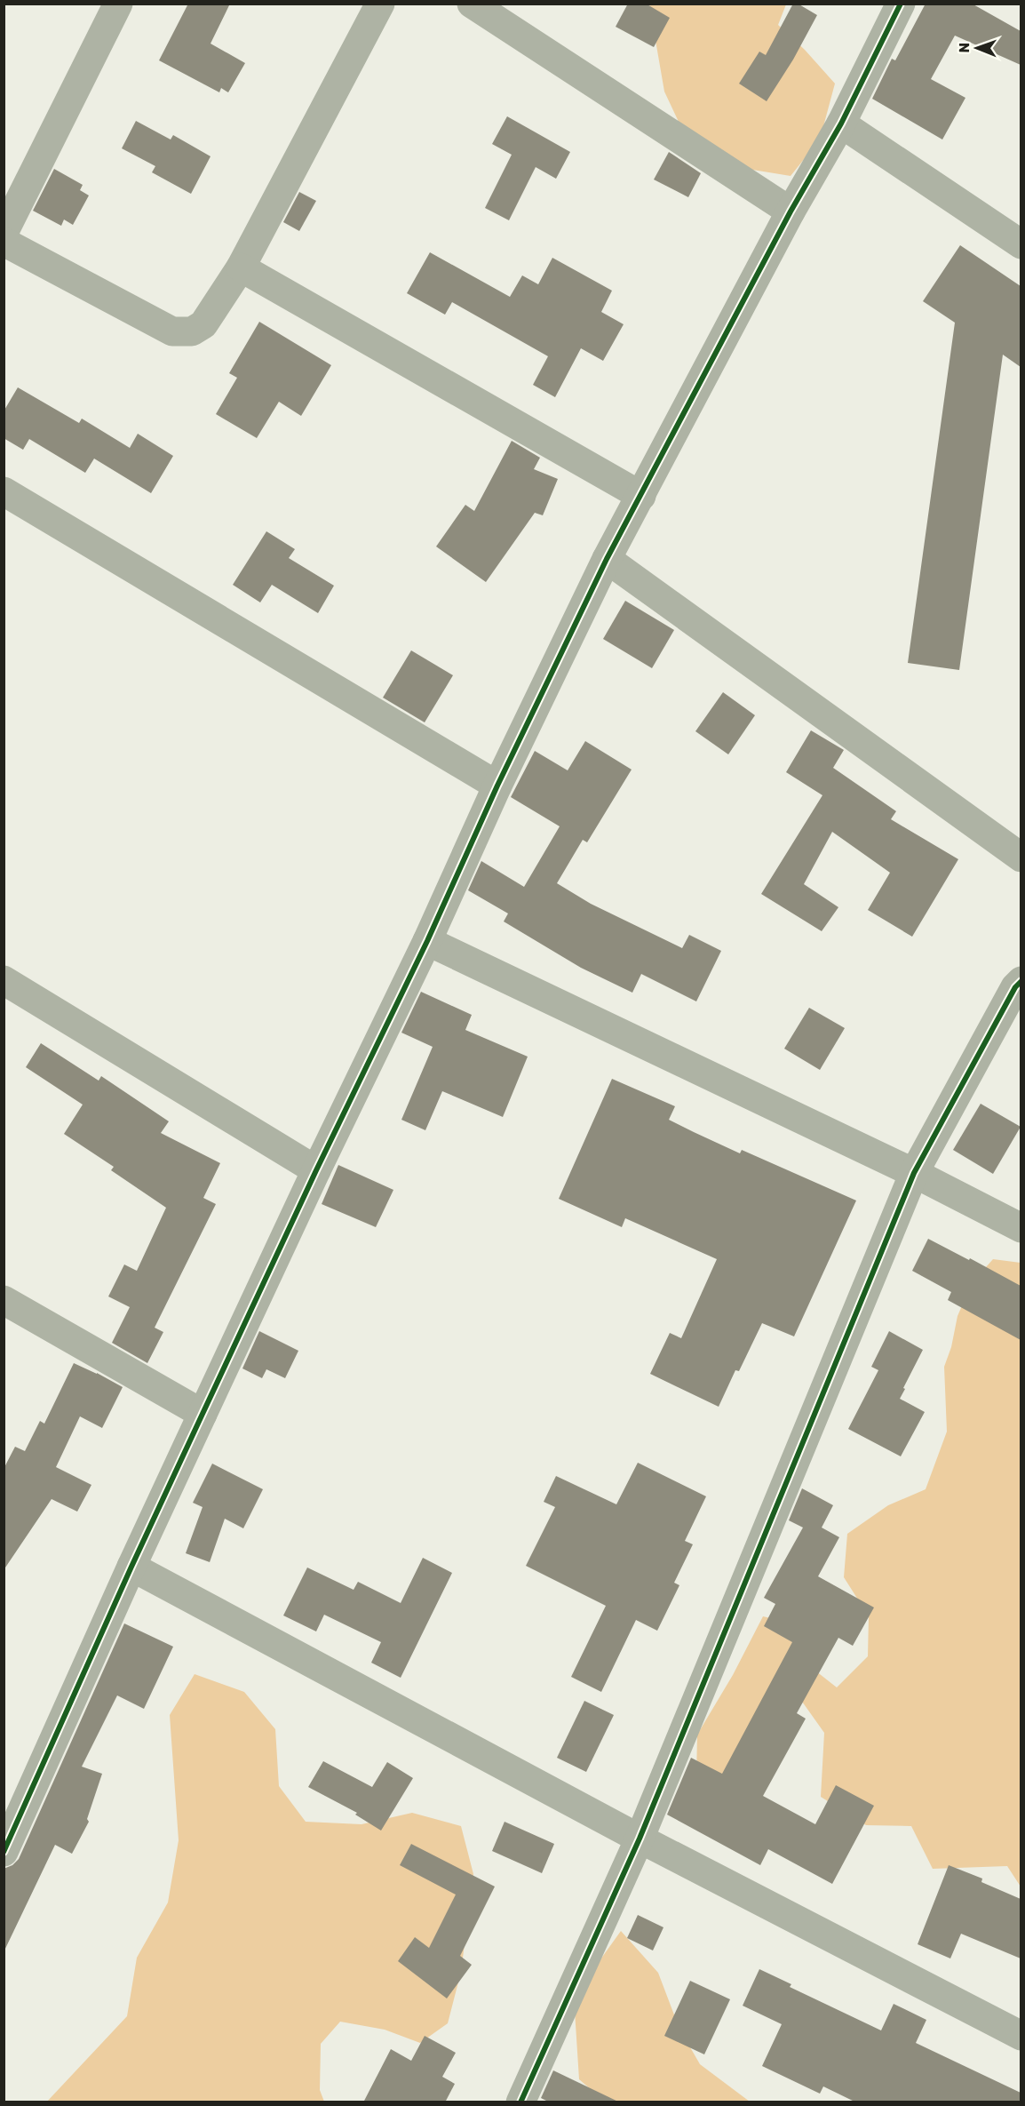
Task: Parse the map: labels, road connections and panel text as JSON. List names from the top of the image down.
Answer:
{
  "north": "left"
}
